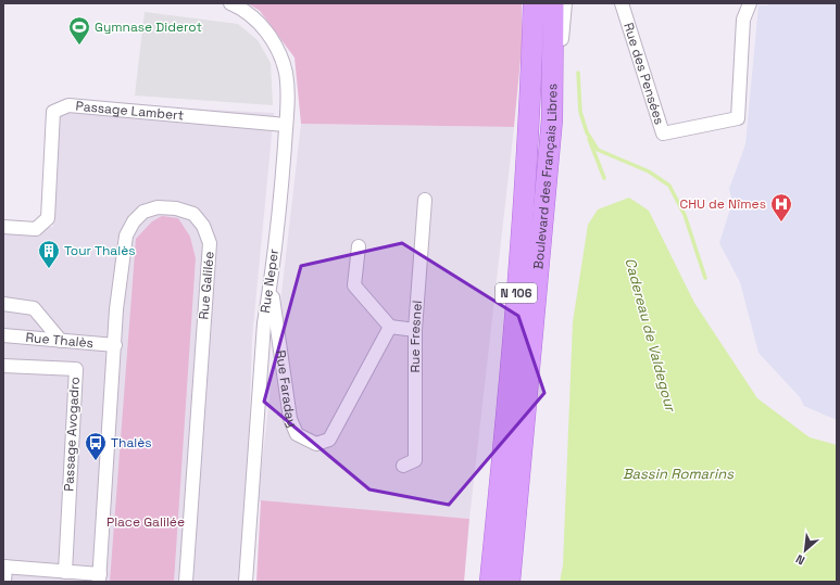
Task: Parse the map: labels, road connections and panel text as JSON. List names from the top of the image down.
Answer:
{
  "streets": {
    "main road": ["Boulevard des Français Libres", "N 106"],
    "street": [
      "Rue des Pensées",
      "Passage Lambert",
      "Rue Neper",
      "Rue Galilée",
      "Rue Fresnel",
      "Rue Thalès",
      "Rue Faraday",
      "Passage Avogadro"
    ]
  },
  "crossings": [
    ["Passage Lambert", "Rue Neper"],
    ["Rue Neper", "Rue Faraday"],
    ["Rue Galilée", "Rue Thalès"]
  ],
  "water": ["Cadereau de Valdegour", "Bassin Romarins"],
  "parks": ["Place Galilée"],
  "places": {
    "sports": ["Gymnase Diderot"],
    "hospital": ["CHU de Nîmes"],
    "building": ["Tour Thalès"],
    "bus stop": ["Thalès"]
  },
  "north": "bottom left"
}
